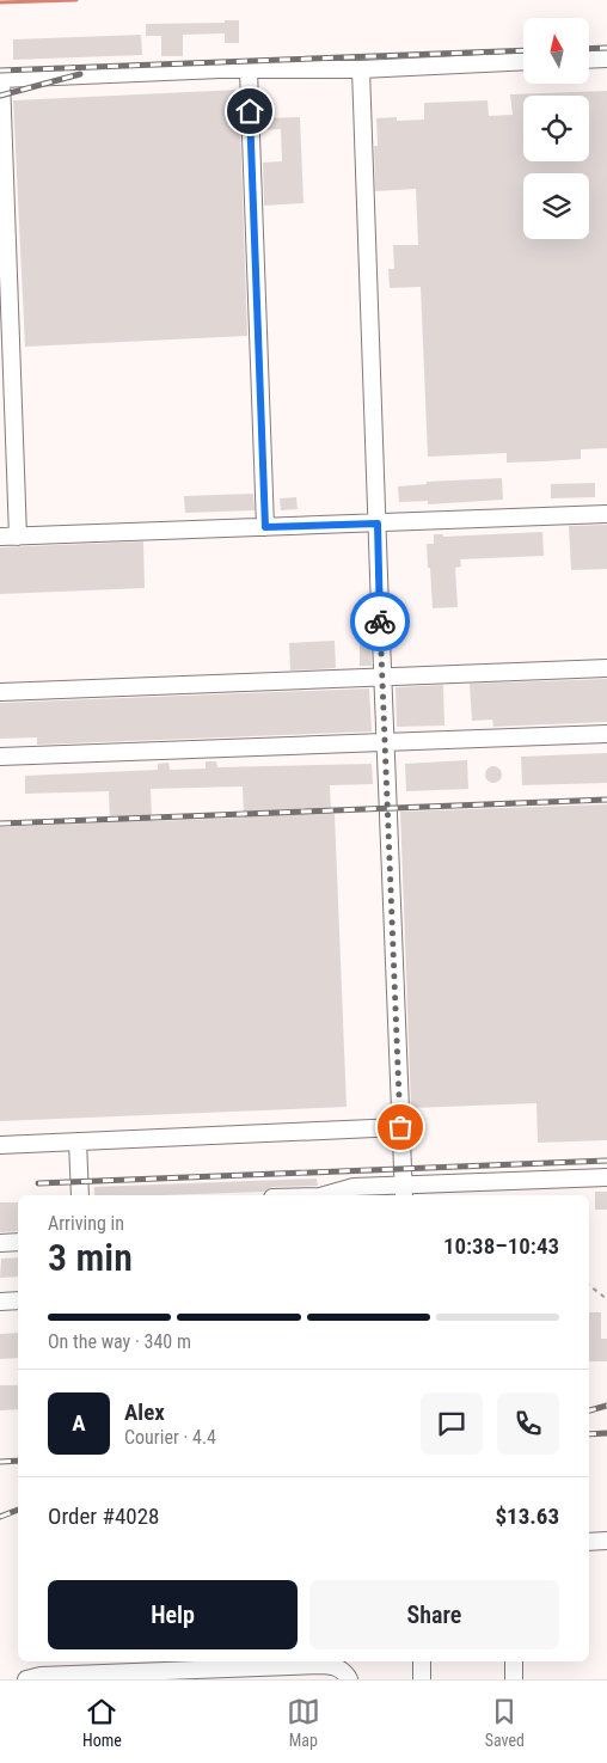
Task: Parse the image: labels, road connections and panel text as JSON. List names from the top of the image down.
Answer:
{
  "north": "top",
  "page": {
    "heading": ["3 min", "Arriving in", "10:38–10:43"],
    "panel": [
      "Alex",
      "Courier · 4.4",
      "Order #4028",
      "$13.63"
    ],
    "bar": "On the way · 340 m",
    "round": "A",
    "buttons": ["Help", "Share"],
    "tabs": ["Home", "Map", "Saved"]
  }
}
